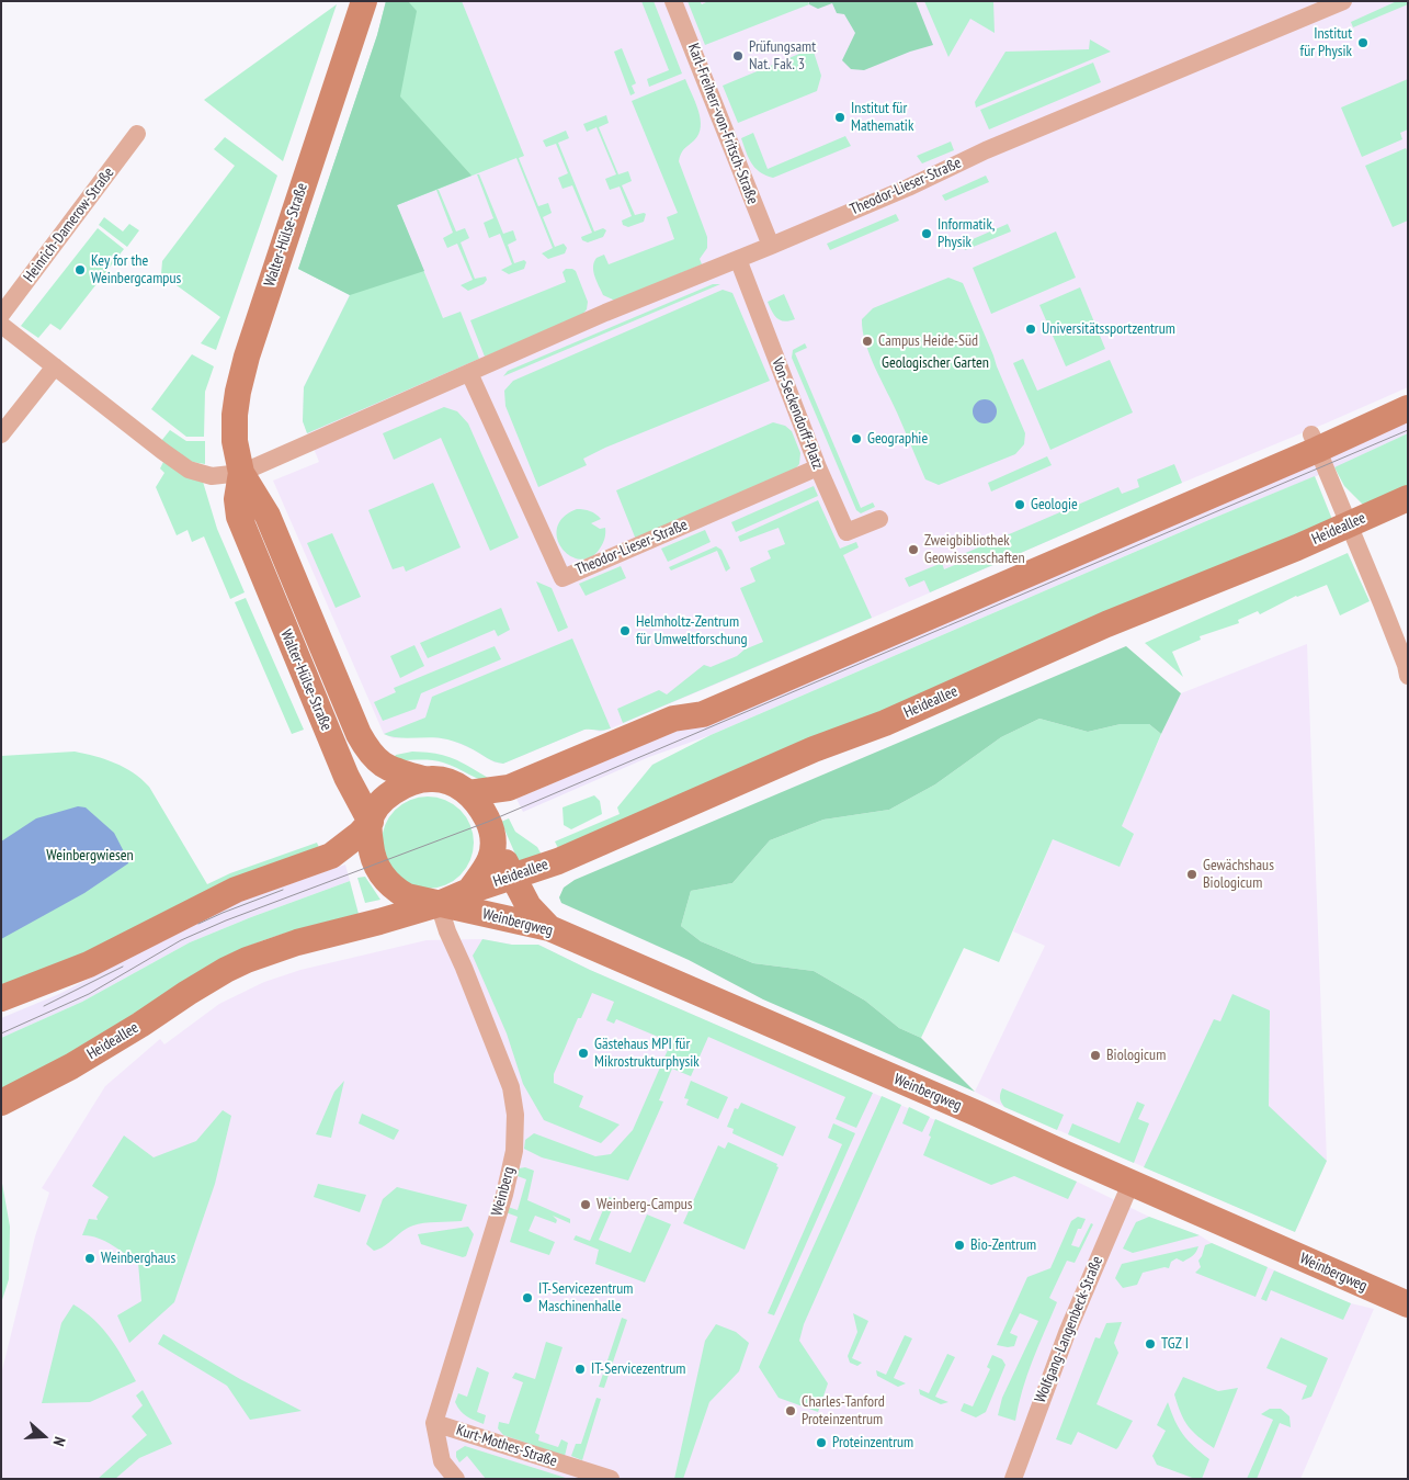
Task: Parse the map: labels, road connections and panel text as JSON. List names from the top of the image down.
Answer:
{
  "streets": {
    "main road": ["Walter-Hülse-Straße", "Heideallee", "Weinbergweg"],
    "street": [
      "Karl-Freiherr-von-Fritsch-Straße",
      "Theodor-Lieser-Straße",
      "Heinrich-Damerow-Straße",
      "Von-Seckendorff-Platz",
      "Weinberg",
      "Wolfgang-Langenbeck-Straße",
      "Kurt-Mothes-Straße"
    ]
  },
  "crossings": [
    ["Karl-Freiherr-von-Fritsch-Straße", "Theodor-Lieser-Straße"],
    ["Theodor-Lieser-Straße", "Walter-Hülse-Straße"],
    ["Theodor-Lieser-Straße", "Von-Seckendorff-Platz"],
    ["Walter-Hülse-Straße", "Heideallee"],
    ["Walter-Hülse-Straße", "Weinbergweg"],
    ["Walter-Hülse-Straße", "Weinberg"],
    ["Heideallee", "Weinbergweg"],
    ["Heideallee", "Weinberg"],
    ["Weinbergweg", "Weinberg"],
    ["Weinbergweg", "Wolfgang-Langenbeck-Straße"],
    ["Weinberg", "Kurt-Mothes-Straße"]
  ],
  "parks": ["Geologischer Garten", "Weinbergwiesen"],
  "places": [
    "Institut für Physik",
    "Prüfungsamt Nat. Fak. 3",
    "Institut für Mathematik",
    "Informatik, Physik",
    "Key for the Weinbergcampus",
    "Universitätssportzentrum",
    "Campus Heide-Süd",
    "Geographie",
    "Geologie",
    "Zweigbibliothek Geowissenschaften",
    "Helmholtz-Zentrum für Umweltforschung",
    "Gewächshaus Biologicum",
    "Gästehaus MPI für Mikrostrukturphysik",
    "Biologicum",
    "Weinberg-Campus",
    "Bio-Zentrum",
    "Weinberghaus",
    "IT-Servicezentrum Maschinenhalle",
    "TGZ I",
    "IT-Servicezentrum",
    "Charles-Tanford Proteinzentrum",
    "Proteinzentrum"
  ],
  "north": "right"
}
